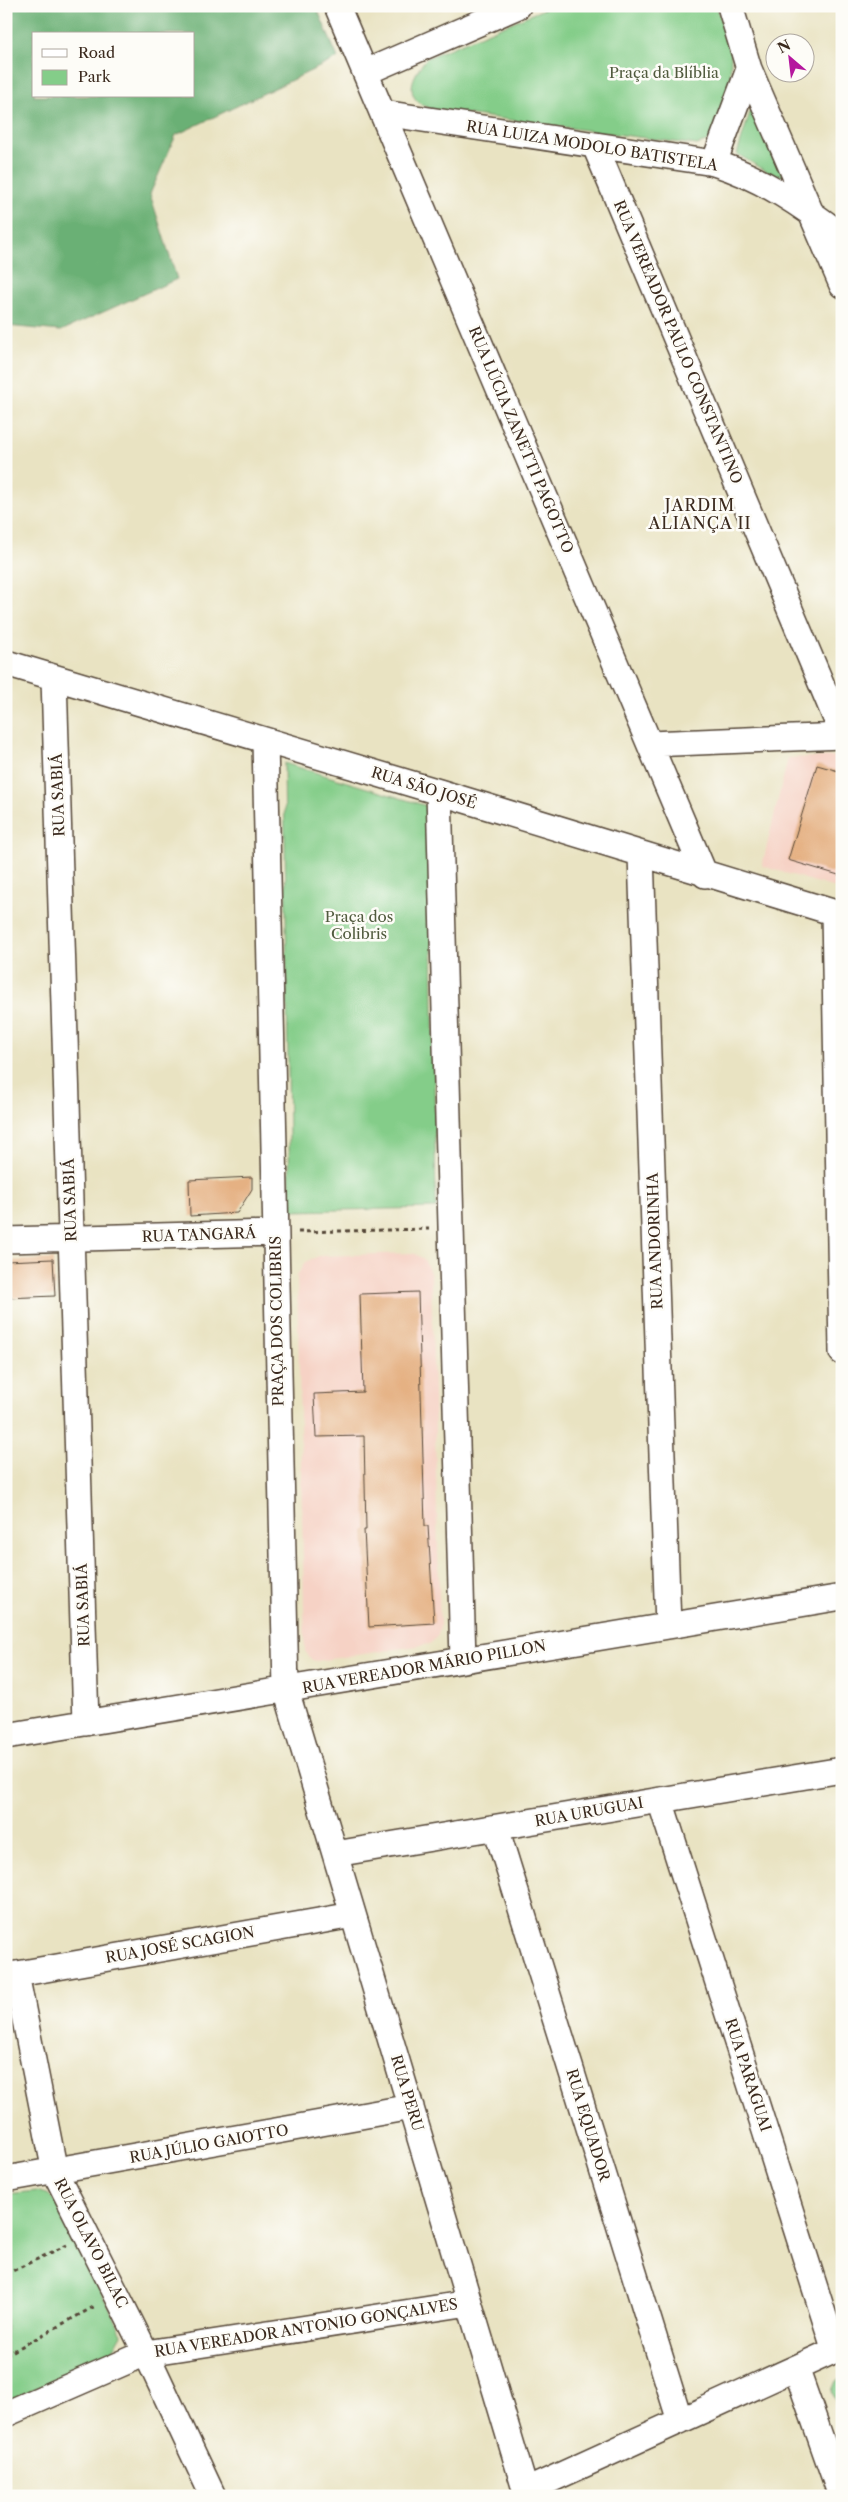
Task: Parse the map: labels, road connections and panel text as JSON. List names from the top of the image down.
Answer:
{
  "streets": {
    "street": [
      "RUA LUIZA MODOLO BATISTELA",
      "RUA VEREADOR PAULO CONSTANTINO",
      "RUA LÚCIA ZANETTI PAGOTTO",
      "RUA SÃO JOSÉ",
      "RUA SABIÁ",
      "RUA TANGARÁ",
      "RUA ANDORINHA",
      "PRAÇA DOS COLIBRIS",
      "RUA VEREADOR MÁRIO PILLON",
      "RUA URUGUAI",
      "RUA JOSÉ SCAGION",
      "RUA PARAGUAI",
      "RUA PERU",
      "RUA EQUADOR",
      "RUA JÚLIO GAIOTTO",
      "RUA OLAVO BILAC",
      "RUA VEREADOR ANTONIO GONÇALVES"
    ]
  },
  "crossings": [
    ["RUA LUIZA MODOLO BATISTELA", "RUA VEREADOR PAULO CONSTANTINO"],
    ["RUA LUIZA MODOLO BATISTELA", "RUA LÚCIA ZANETTI PAGOTTO"],
    ["RUA LÚCIA ZANETTI PAGOTTO", "RUA SÃO JOSÉ"],
    ["RUA SÃO JOSÉ", "RUA SABIÁ"],
    ["RUA SÃO JOSÉ", "RUA ANDORINHA"],
    ["RUA SÃO JOSÉ", "PRAÇA DOS COLIBRIS"],
    ["RUA SABIÁ", "RUA TANGARÁ"],
    ["RUA SABIÁ", "RUA VEREADOR MÁRIO PILLON"],
    ["RUA TANGARÁ", "PRAÇA DOS COLIBRIS"],
    ["RUA ANDORINHA", "RUA VEREADOR MÁRIO PILLON"],
    ["PRAÇA DOS COLIBRIS", "RUA VEREADOR MÁRIO PILLON"],
    ["PRAÇA DOS COLIBRIS", "RUA PERU"],
    ["RUA VEREADOR MÁRIO PILLON", "RUA PERU"],
    ["RUA URUGUAI", "RUA PARAGUAI"],
    ["RUA URUGUAI", "RUA PERU"],
    ["RUA URUGUAI", "RUA EQUADOR"],
    ["RUA JOSÉ SCAGION", "RUA PERU"],
    ["RUA JOSÉ SCAGION", "RUA OLAVO BILAC"],
    ["RUA PERU", "RUA JÚLIO GAIOTTO"],
    ["RUA PERU", "RUA VEREADOR ANTONIO GONÇALVES"],
    ["RUA JÚLIO GAIOTTO", "RUA OLAVO BILAC"],
    ["RUA OLAVO BILAC", "RUA VEREADOR ANTONIO GONÇALVES"]
  ],
  "districts": ["JARDIM ALIANÇA II"],
  "parks": ["Praça da Blíblia", "Praça dos Colibris"],
  "legend": ["Road", "Park"],
  "north": "top left"
}
